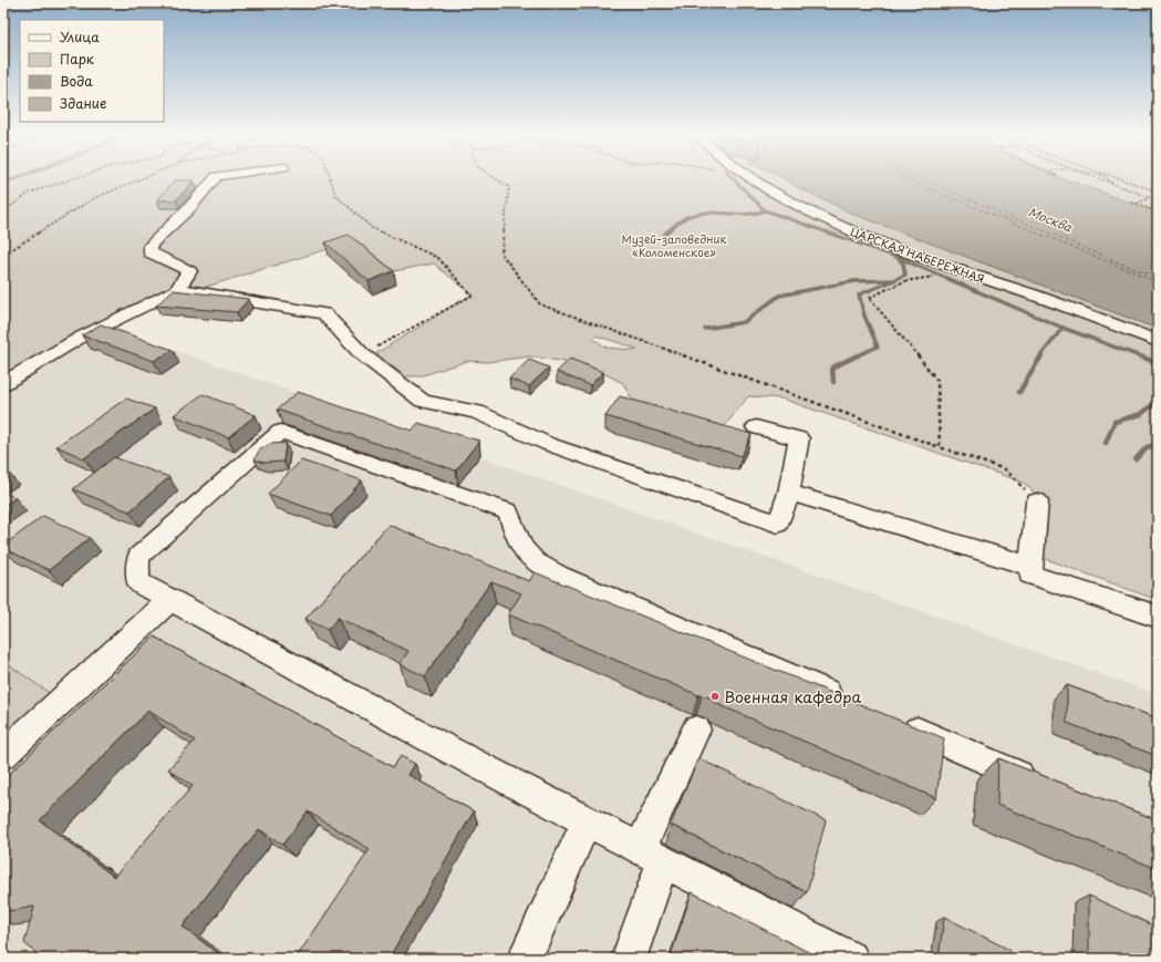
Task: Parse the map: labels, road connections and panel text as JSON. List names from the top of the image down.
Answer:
{
  "streets": {
    "street": ["ЦАРСКАЯ НАБЕРЕЖНАЯ"]
  },
  "water": ["Москва"],
  "parks": ["Музей-заповедник «Коломенское»"],
  "places": ["Военная кафедра"],
  "legend": [
    "Улица",
    "Парк",
    "Вода",
    "Здание"
  ]
}
